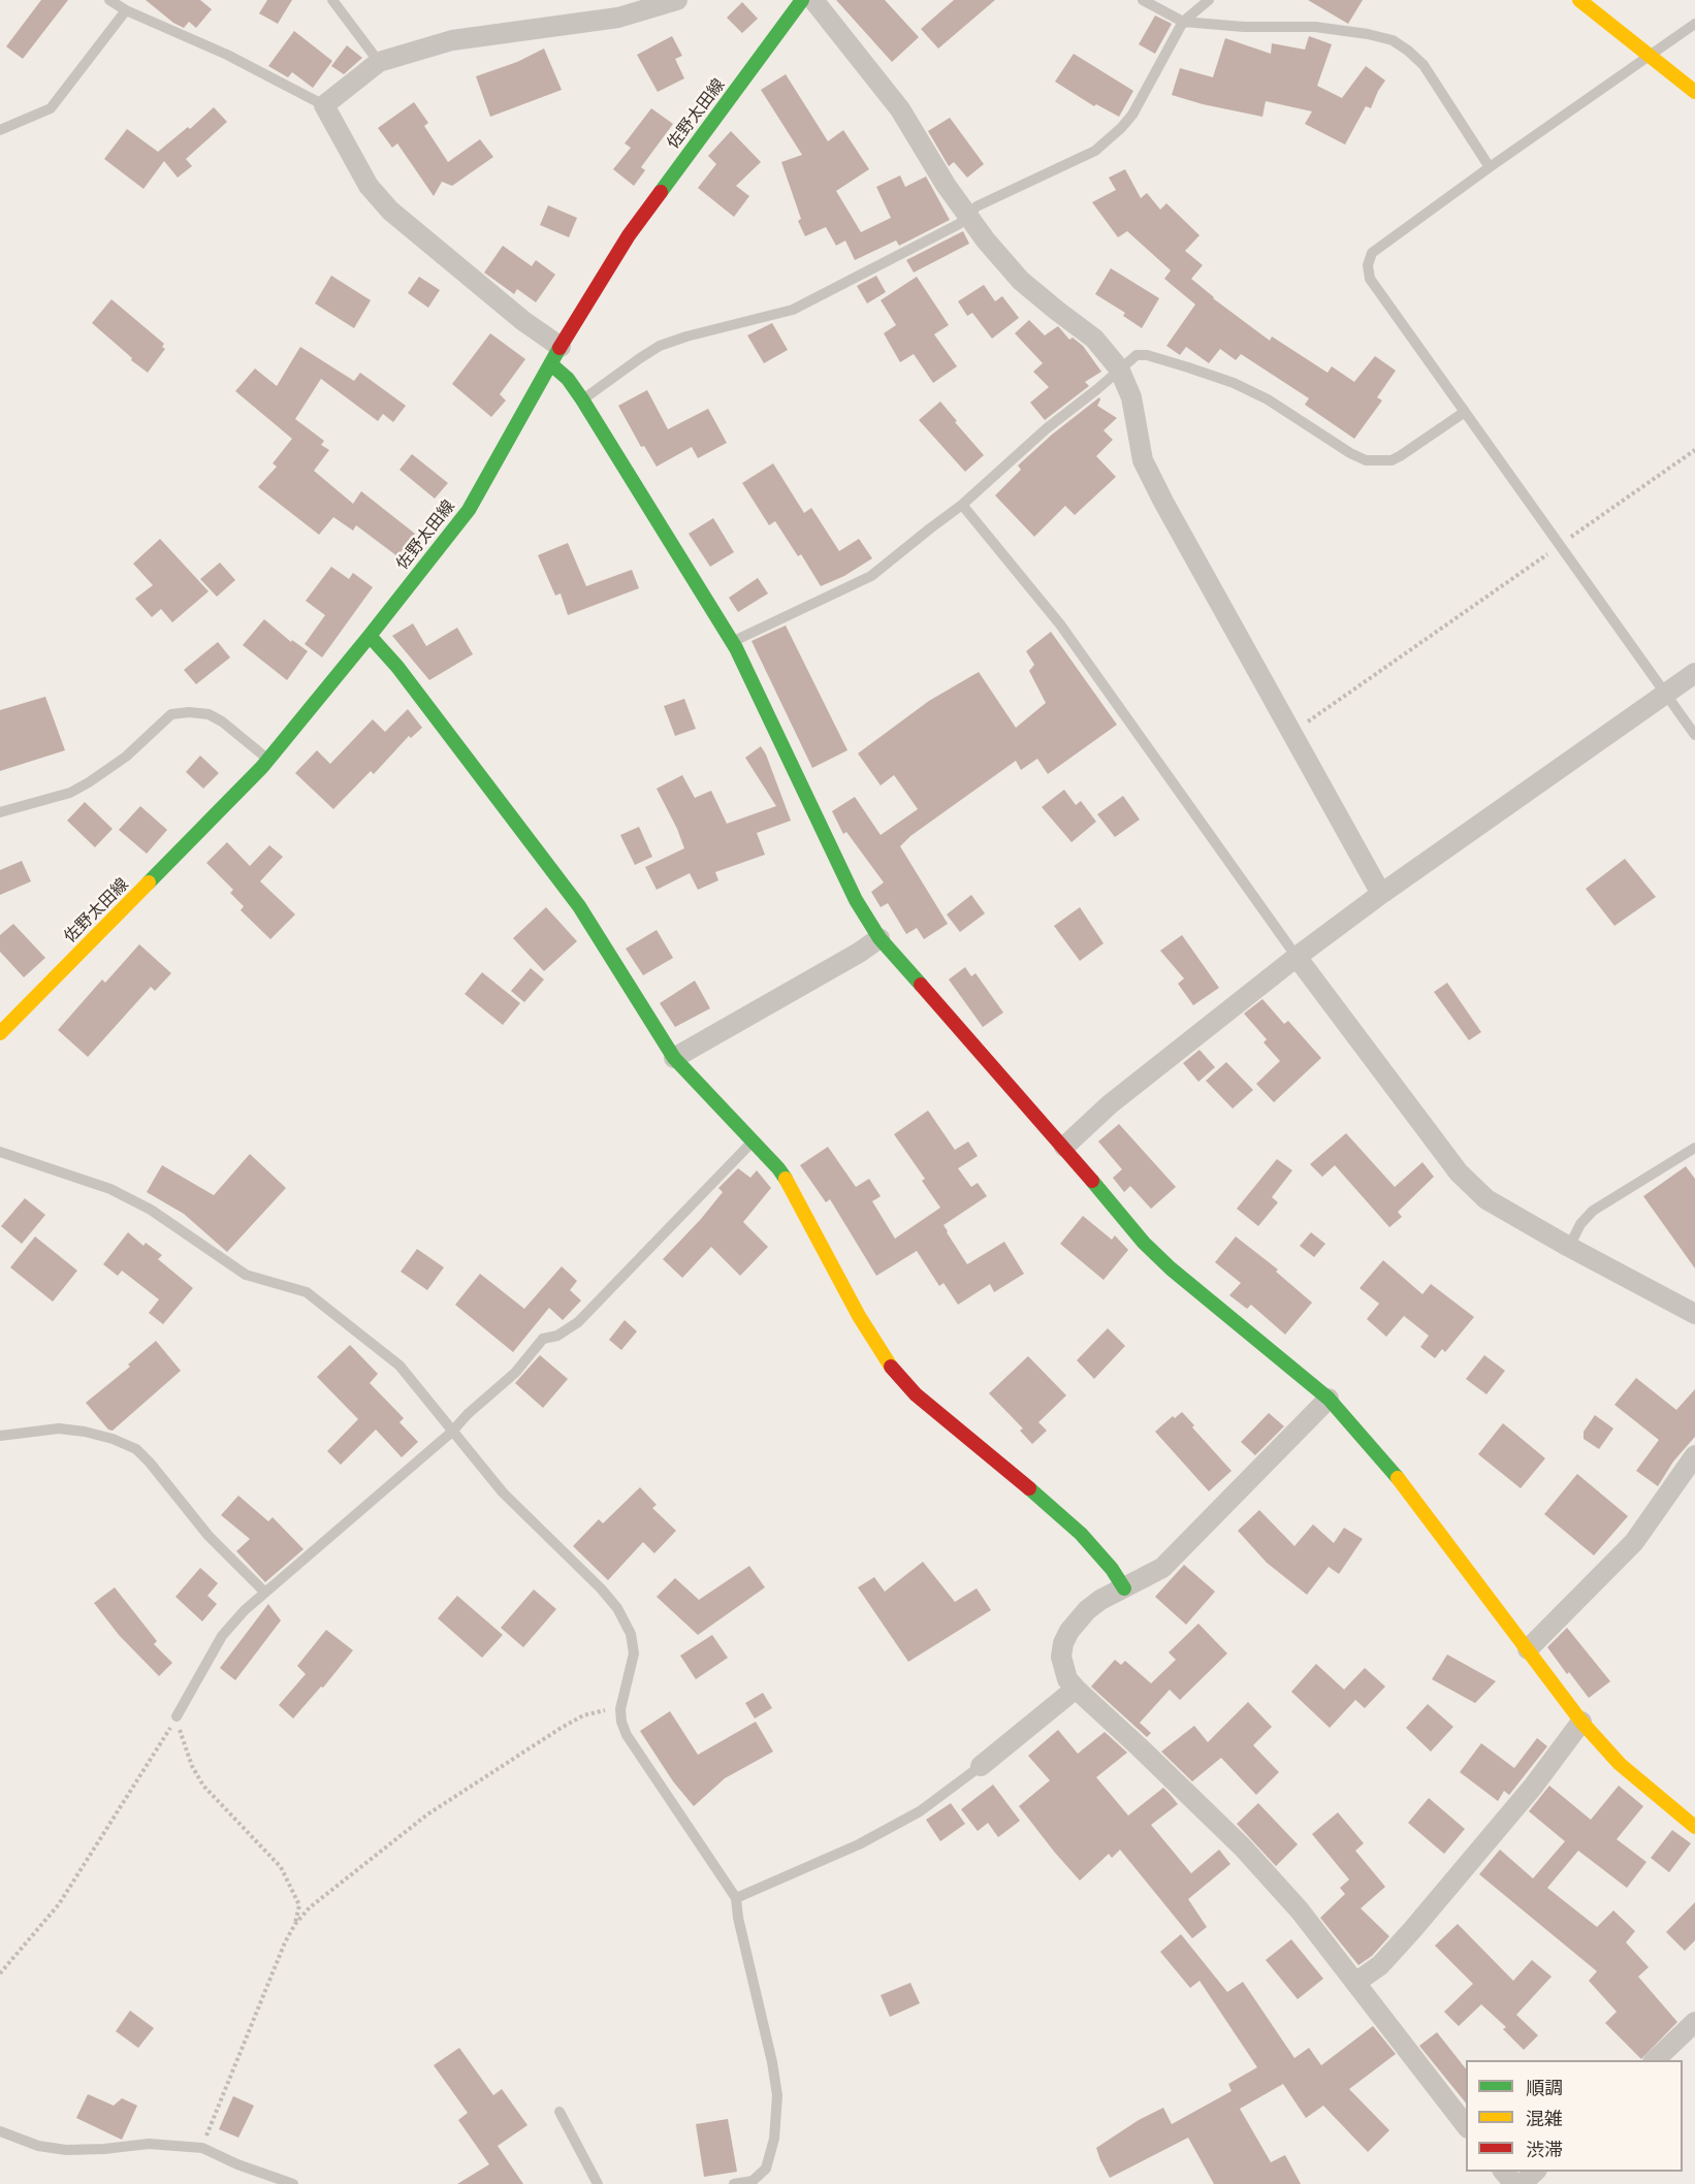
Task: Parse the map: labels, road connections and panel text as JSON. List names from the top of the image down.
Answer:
{
  "streets": {
    "street": ["佐野太田線"]
  },
  "legend": ["順調", "混雑", "渋滞"]
}
